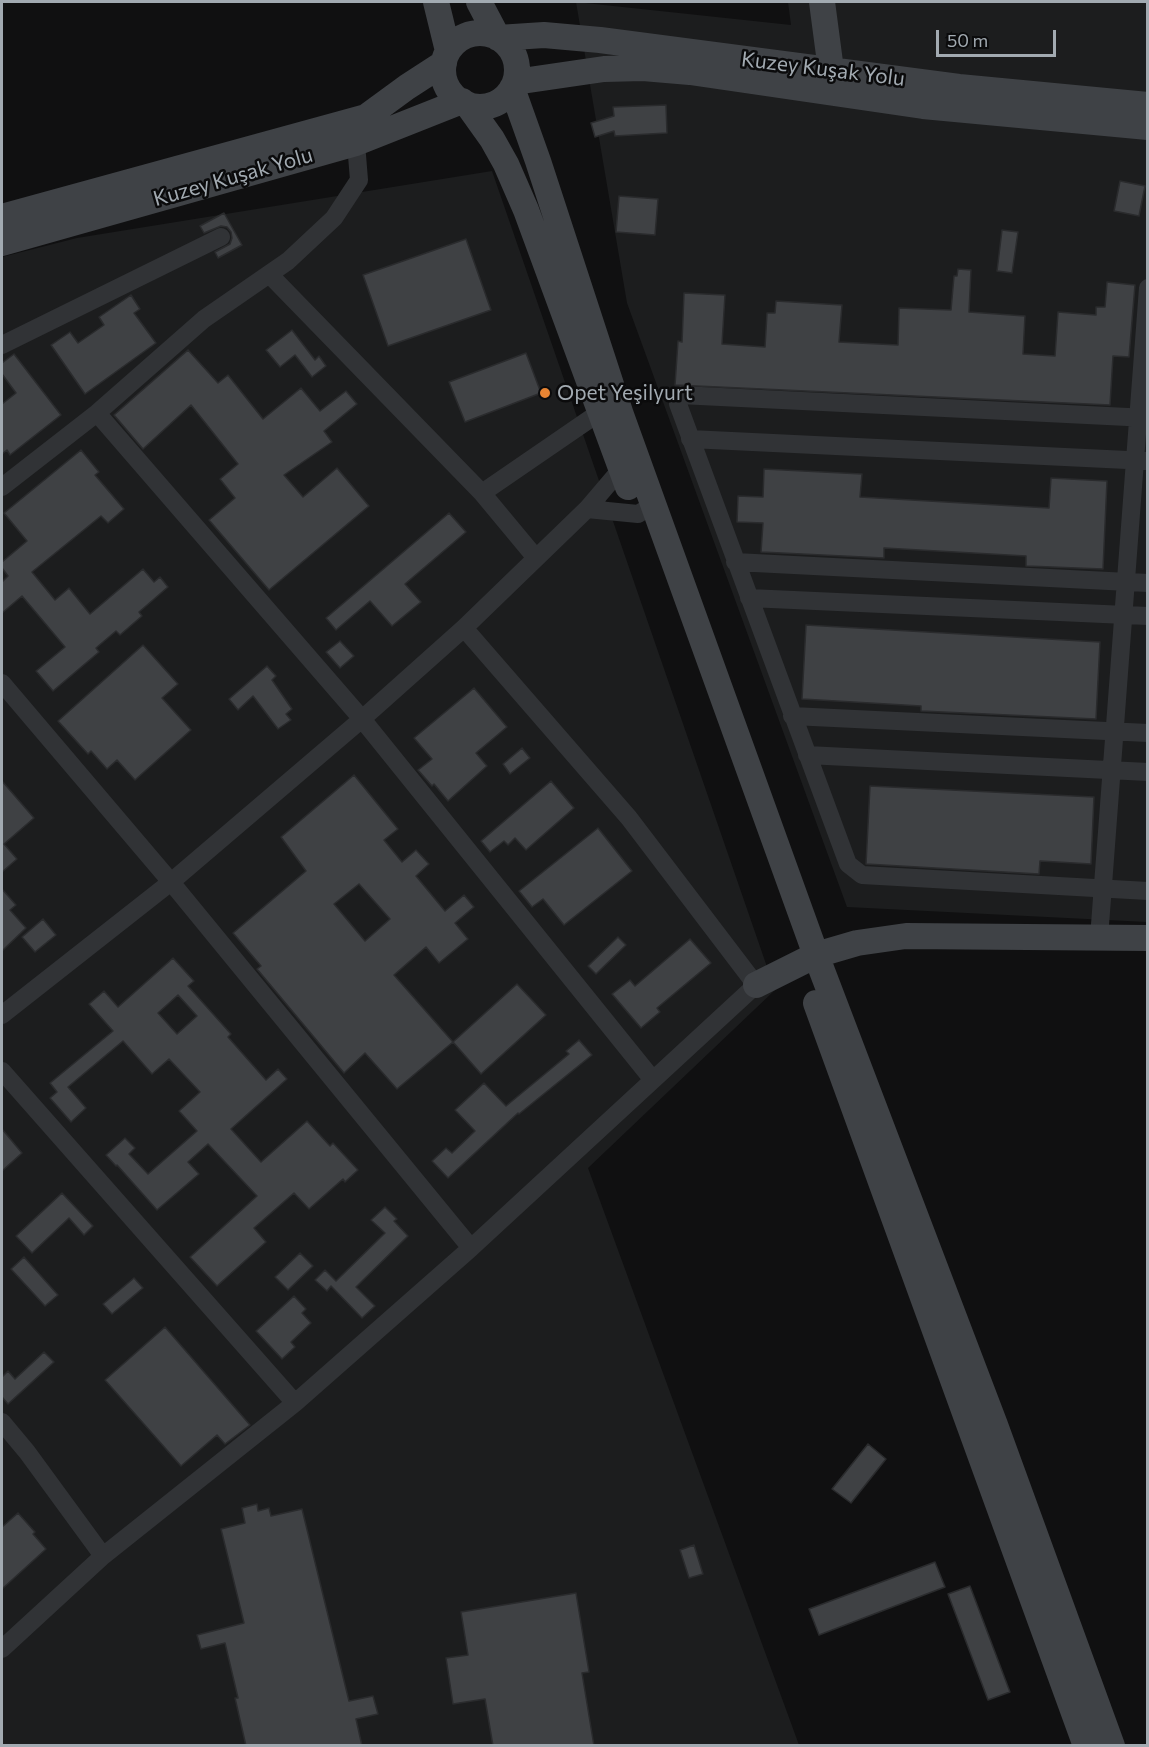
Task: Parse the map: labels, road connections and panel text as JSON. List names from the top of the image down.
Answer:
{
  "streets": {
    "street": ["Kuzey Kuşak Yolu"]
  },
  "places": ["Opet Yeşilyurt"],
  "scale_bar": "50 m"
}
